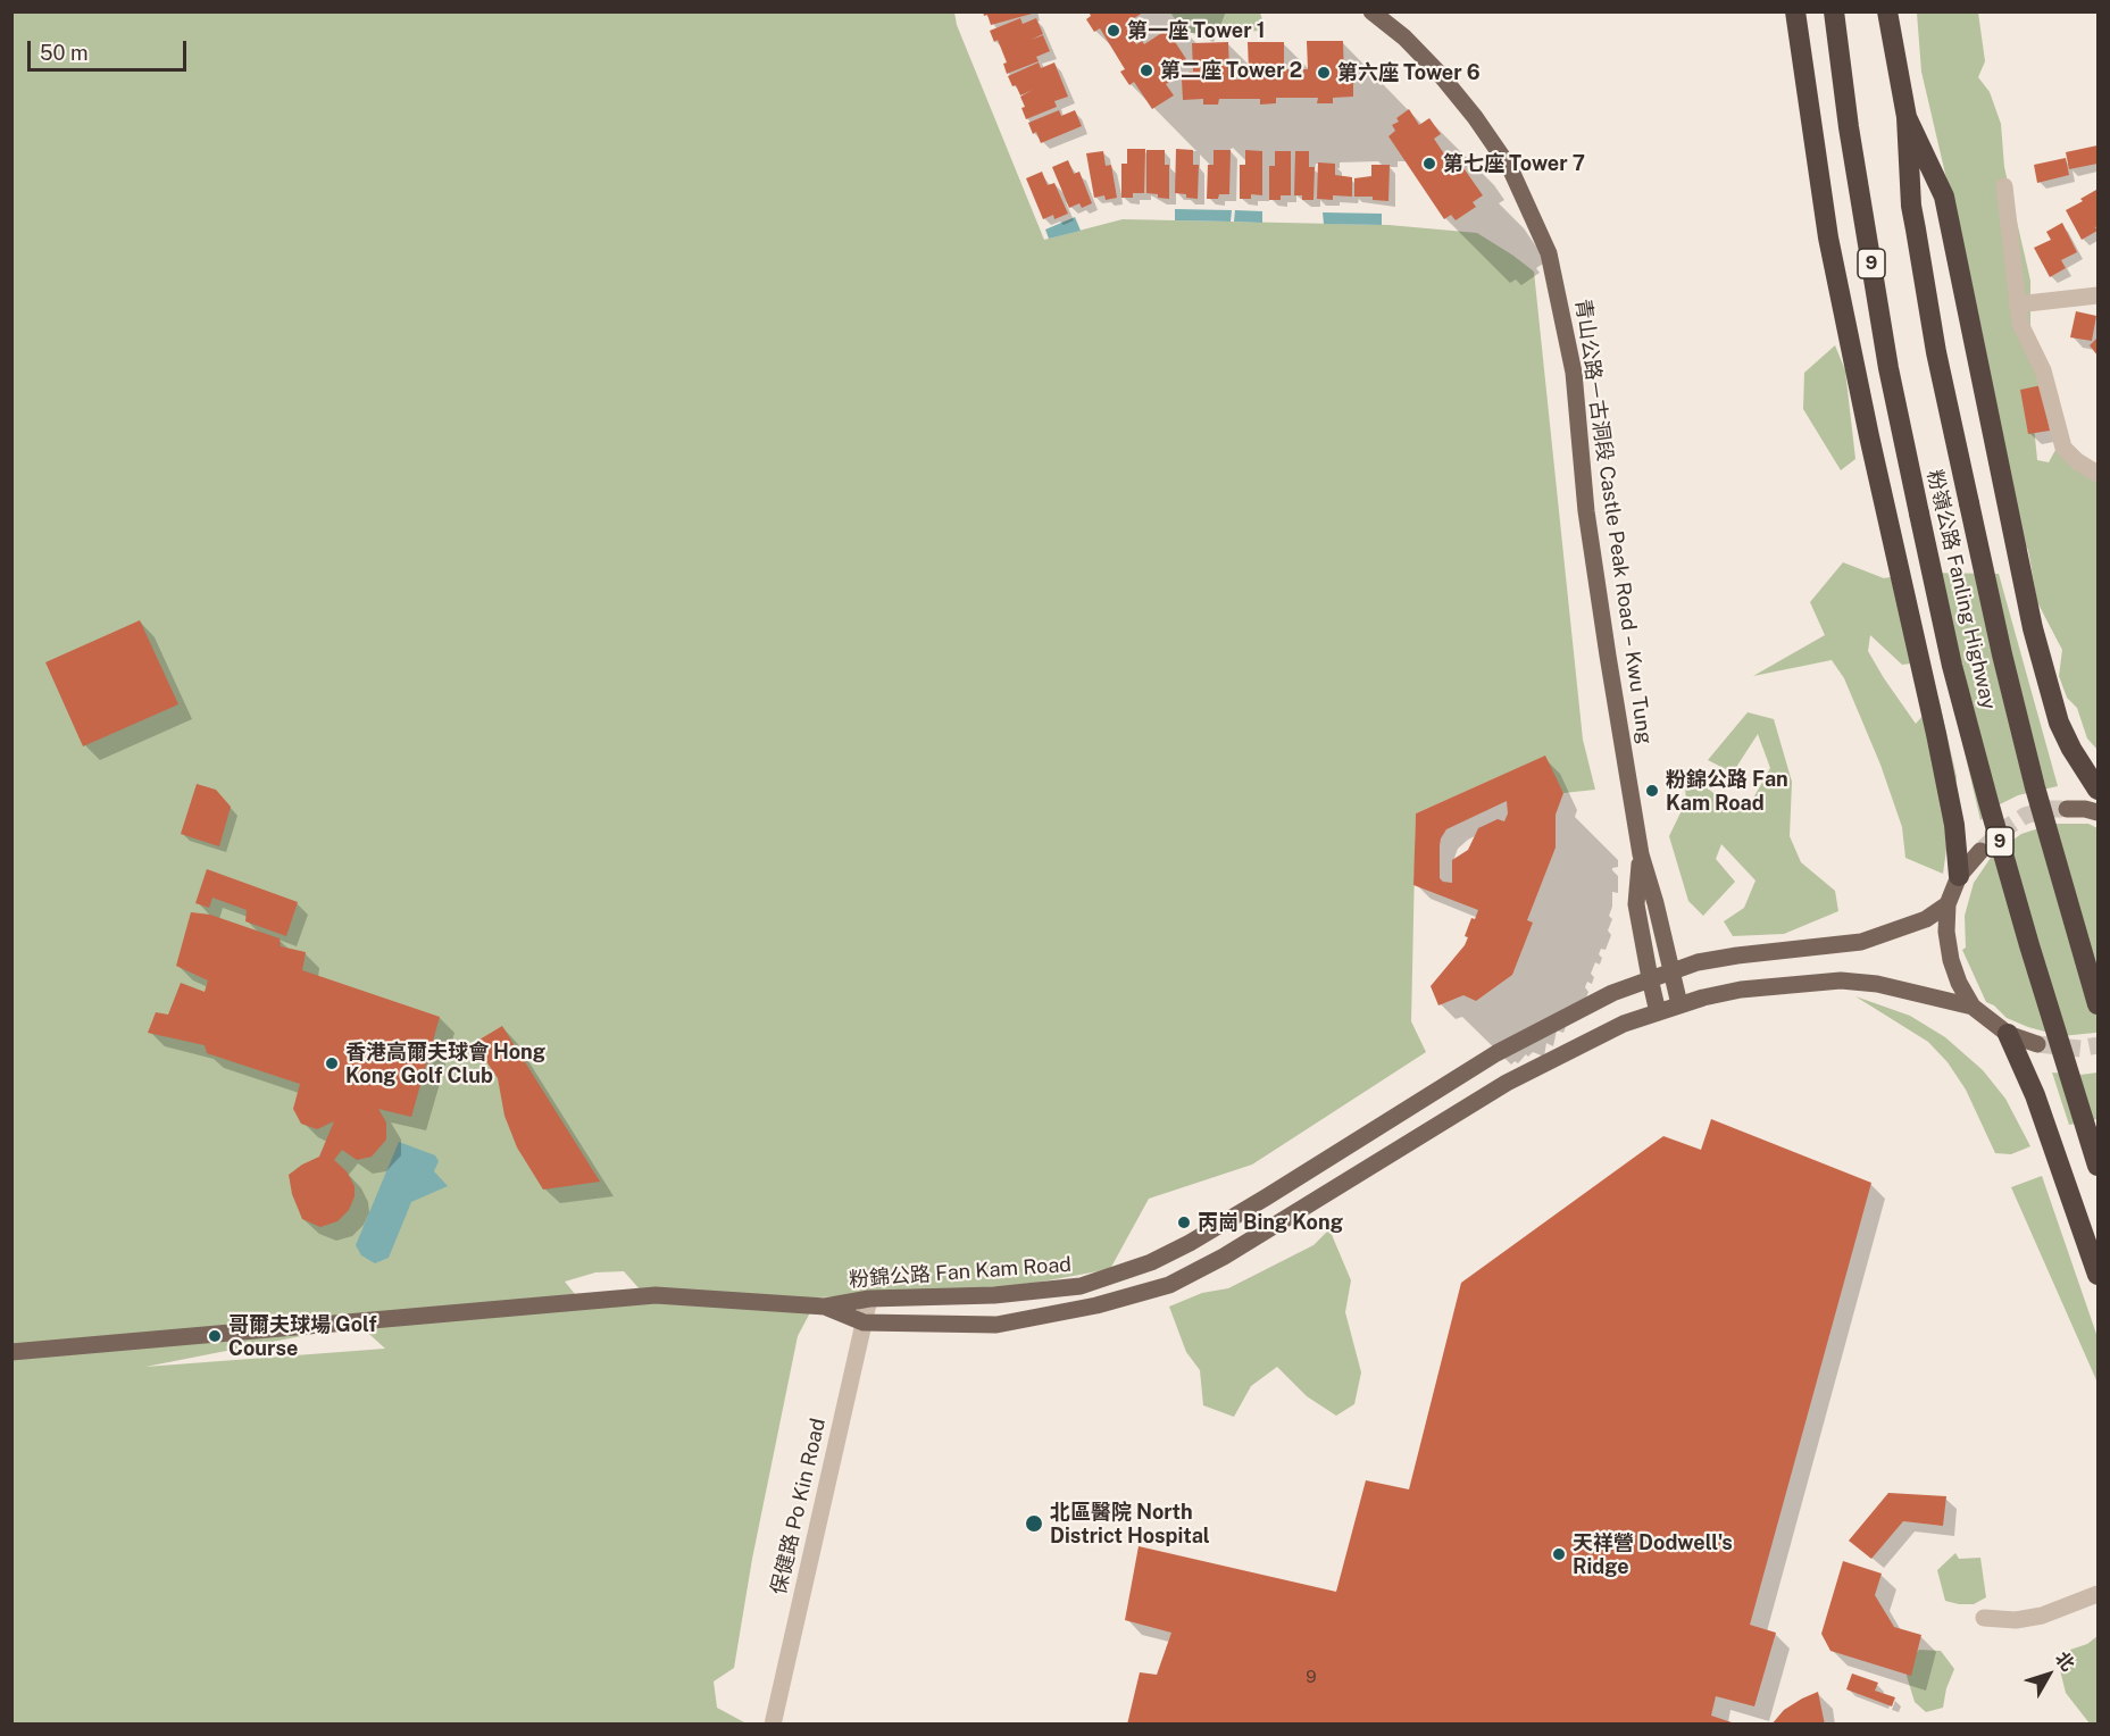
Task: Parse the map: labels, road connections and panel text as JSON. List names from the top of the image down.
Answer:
{
  "streets": {
    "highway": ["9", "粉嶺公路 Fanling Highway"],
    "main road": ["青山公路－古洞段 Castle Peak Road – Kwu Tung", "粉錦公路 Fan Kam Road"],
    "street": ["保健路 Po Kin Road"]
  },
  "crossings": [
    ["青山公路－古洞段 Castle Peak Road – Kwu Tung", "粉錦公路 Fan Kam Road"],
    ["粉錦公路 Fan Kam Road", "保健路 Po Kin Road"]
  ],
  "places": [
    "第一座 Tower 1",
    "第二座 Tower 2",
    "第六座 Tower 6",
    "第七座 Tower 7",
    "粉錦公路 Fan Kam Road",
    "香港高爾夫球會 Hong Kong Golf Club",
    "丙崗 Bing Kong",
    "哥爾夫球場 Golf Course",
    "北區醫院 North District Hospital",
    "天祥營 Dodwell's Ridge"
  ],
  "house_numbers": ["9"],
  "scale_bar": "50 m",
  "north": "top right"
}
